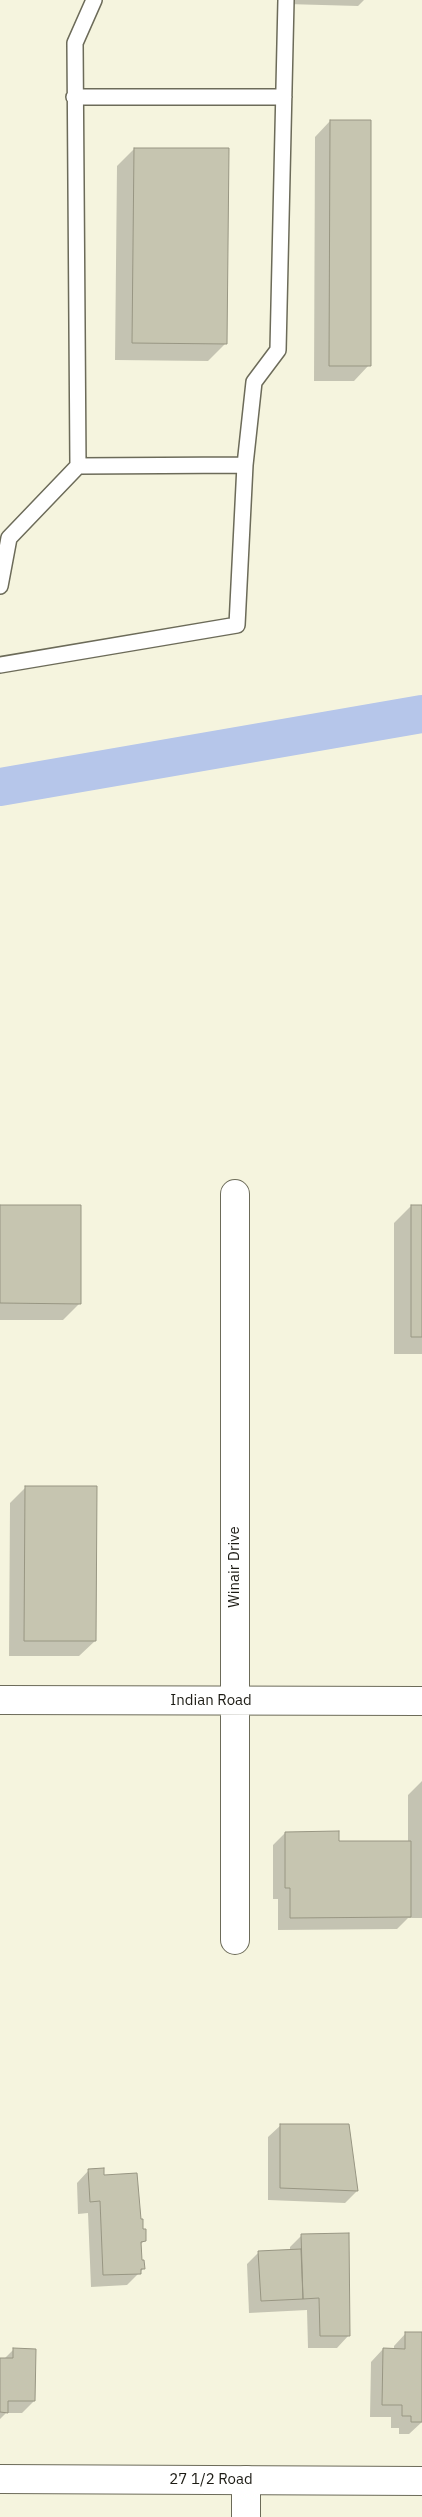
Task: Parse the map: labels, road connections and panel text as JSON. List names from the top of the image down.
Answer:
{
  "streets": {
    "street": ["Winair Drive", "Indian Road", "27 1/2 Road"]
  },
  "crossings": [
    ["Winair Drive", "Indian Road"]
  ]
}
